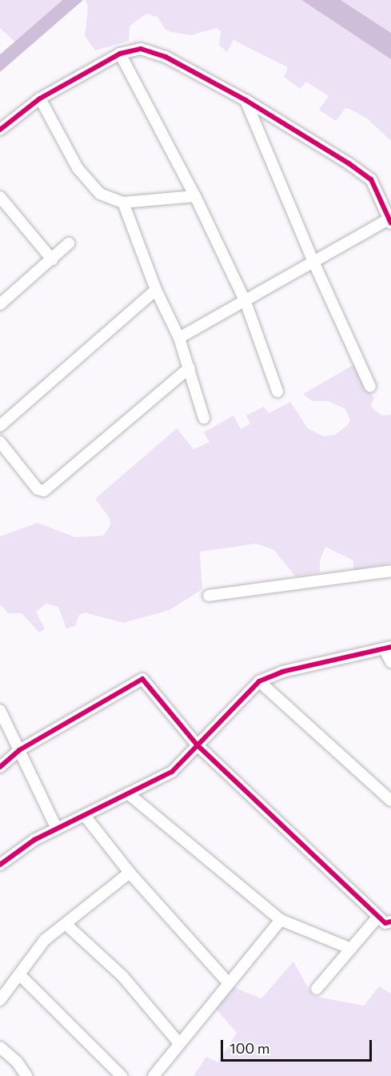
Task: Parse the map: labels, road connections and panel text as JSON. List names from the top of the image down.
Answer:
{
  "scale_bar": "100 m"
}
